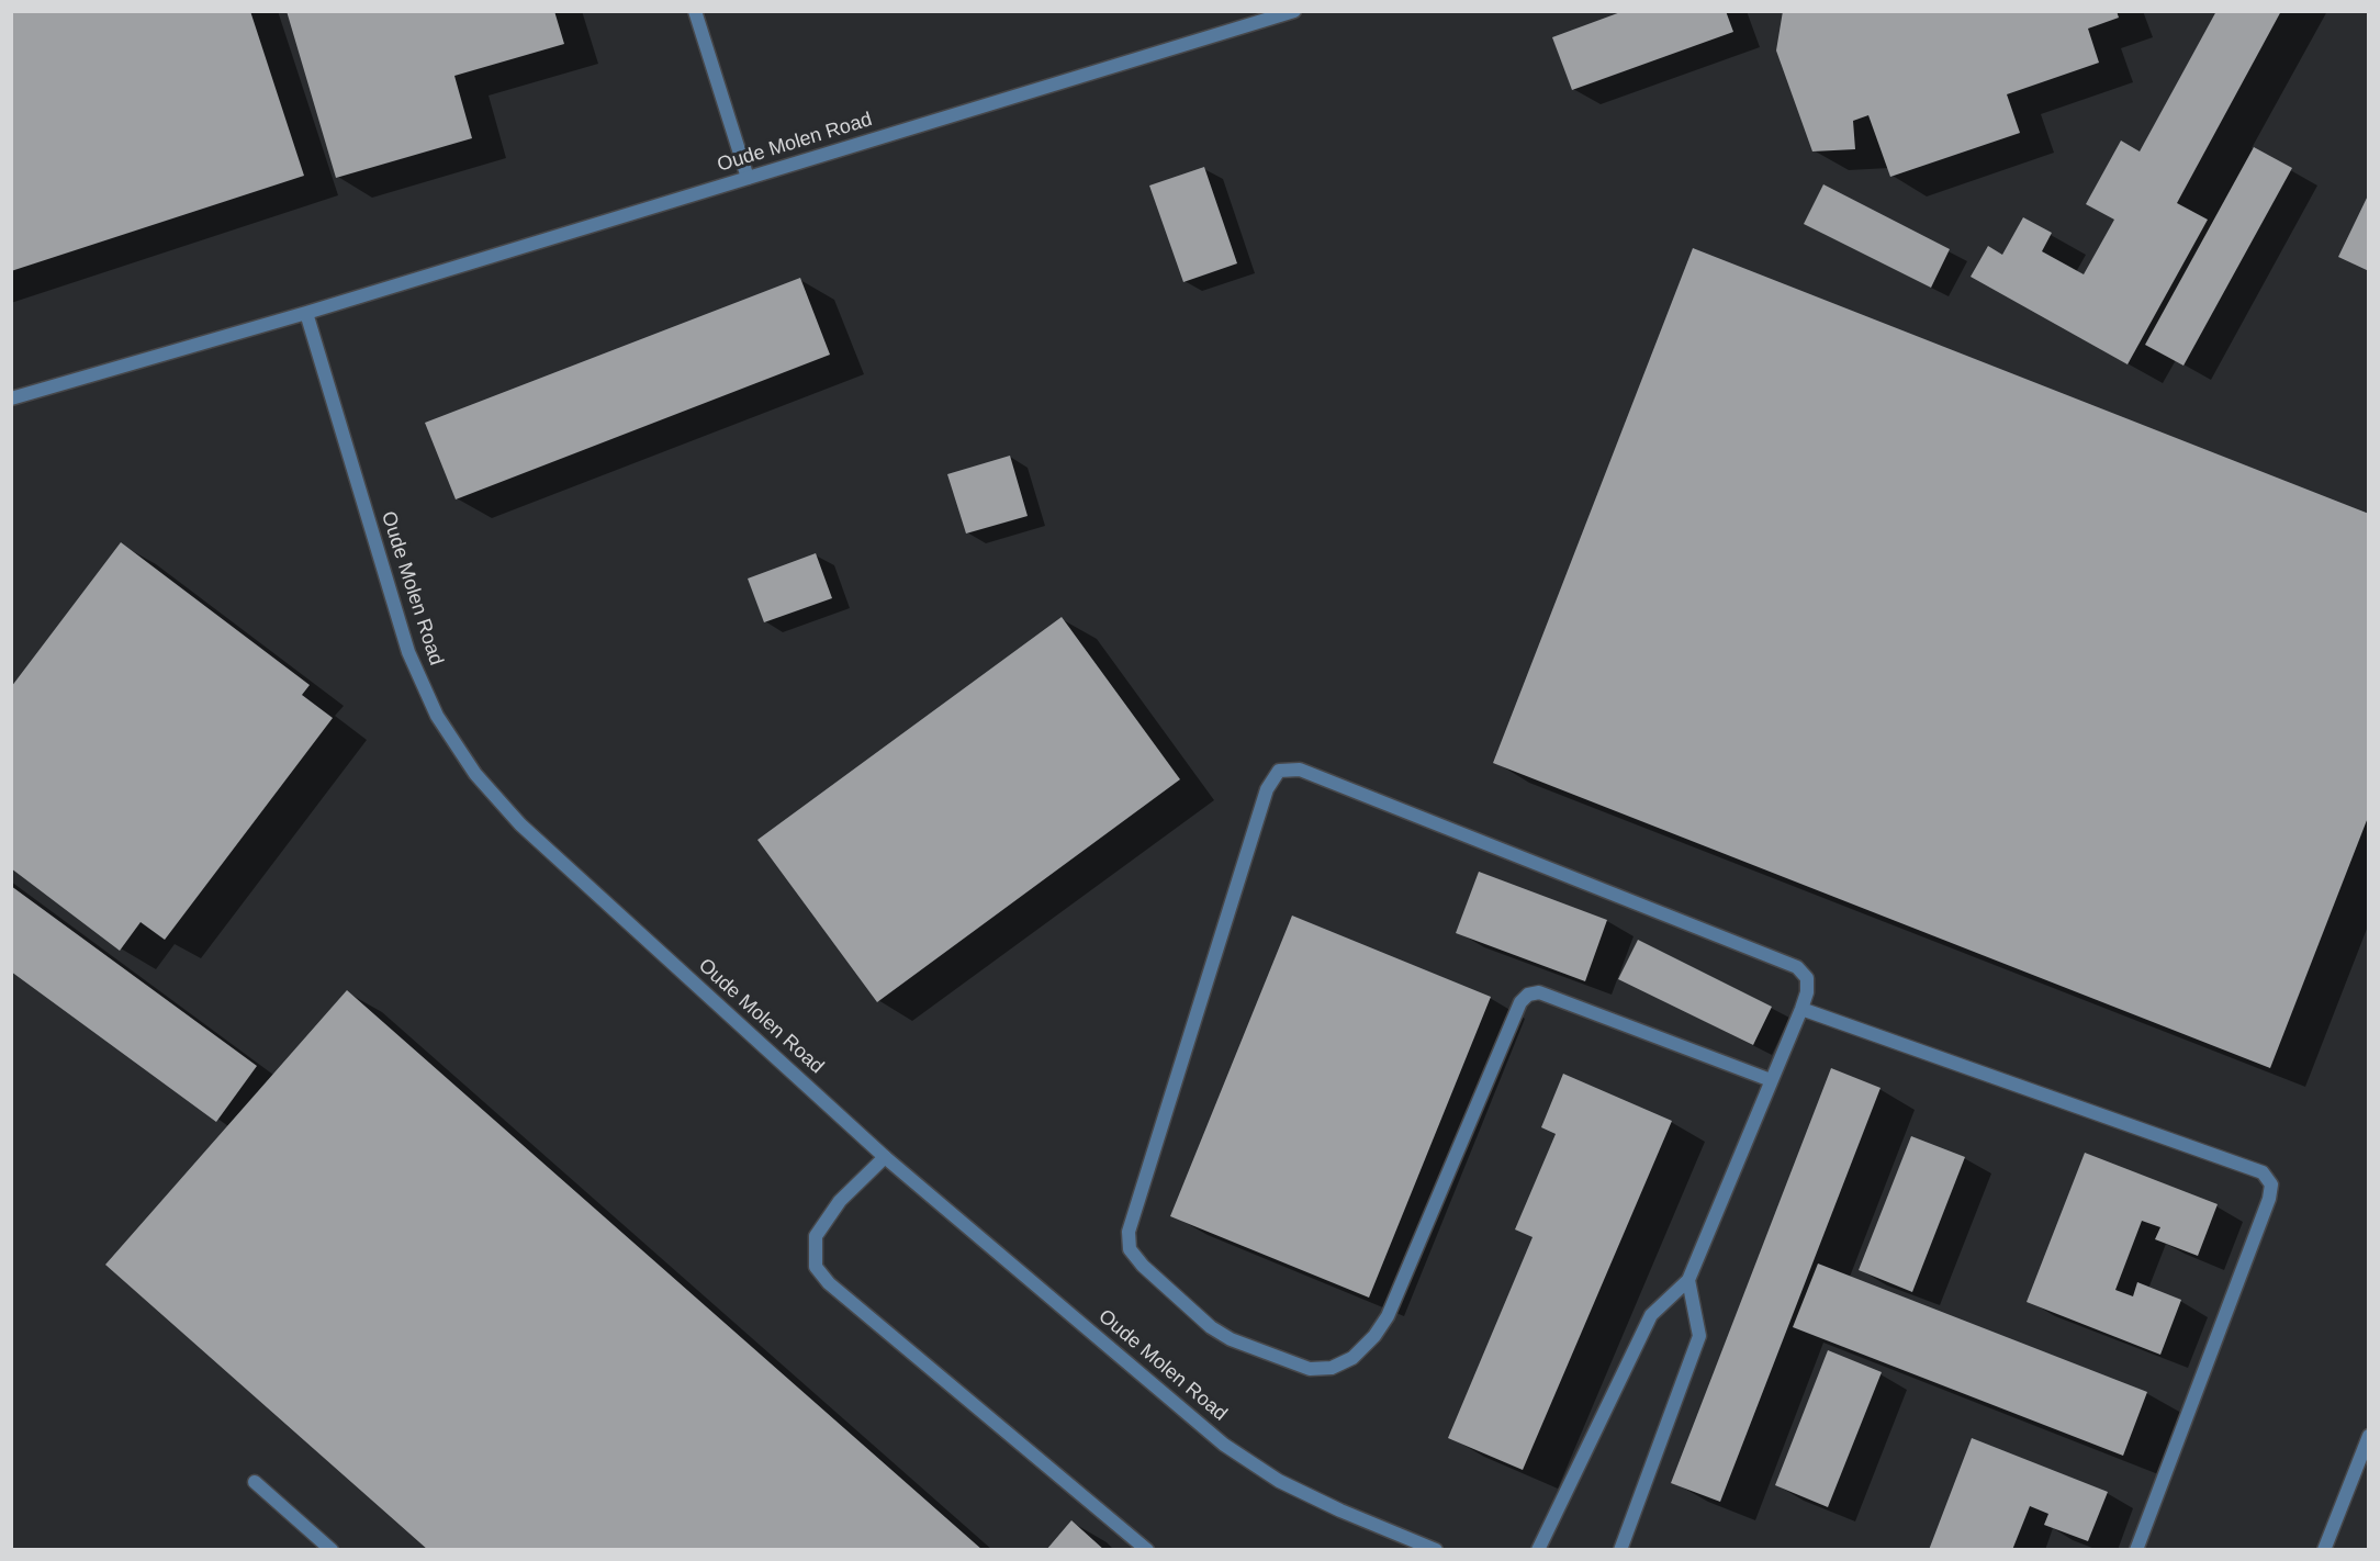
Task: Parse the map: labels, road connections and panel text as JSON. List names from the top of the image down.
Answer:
{
  "streets": {
    "street": ["Oude Molen Road"]
  }
}
